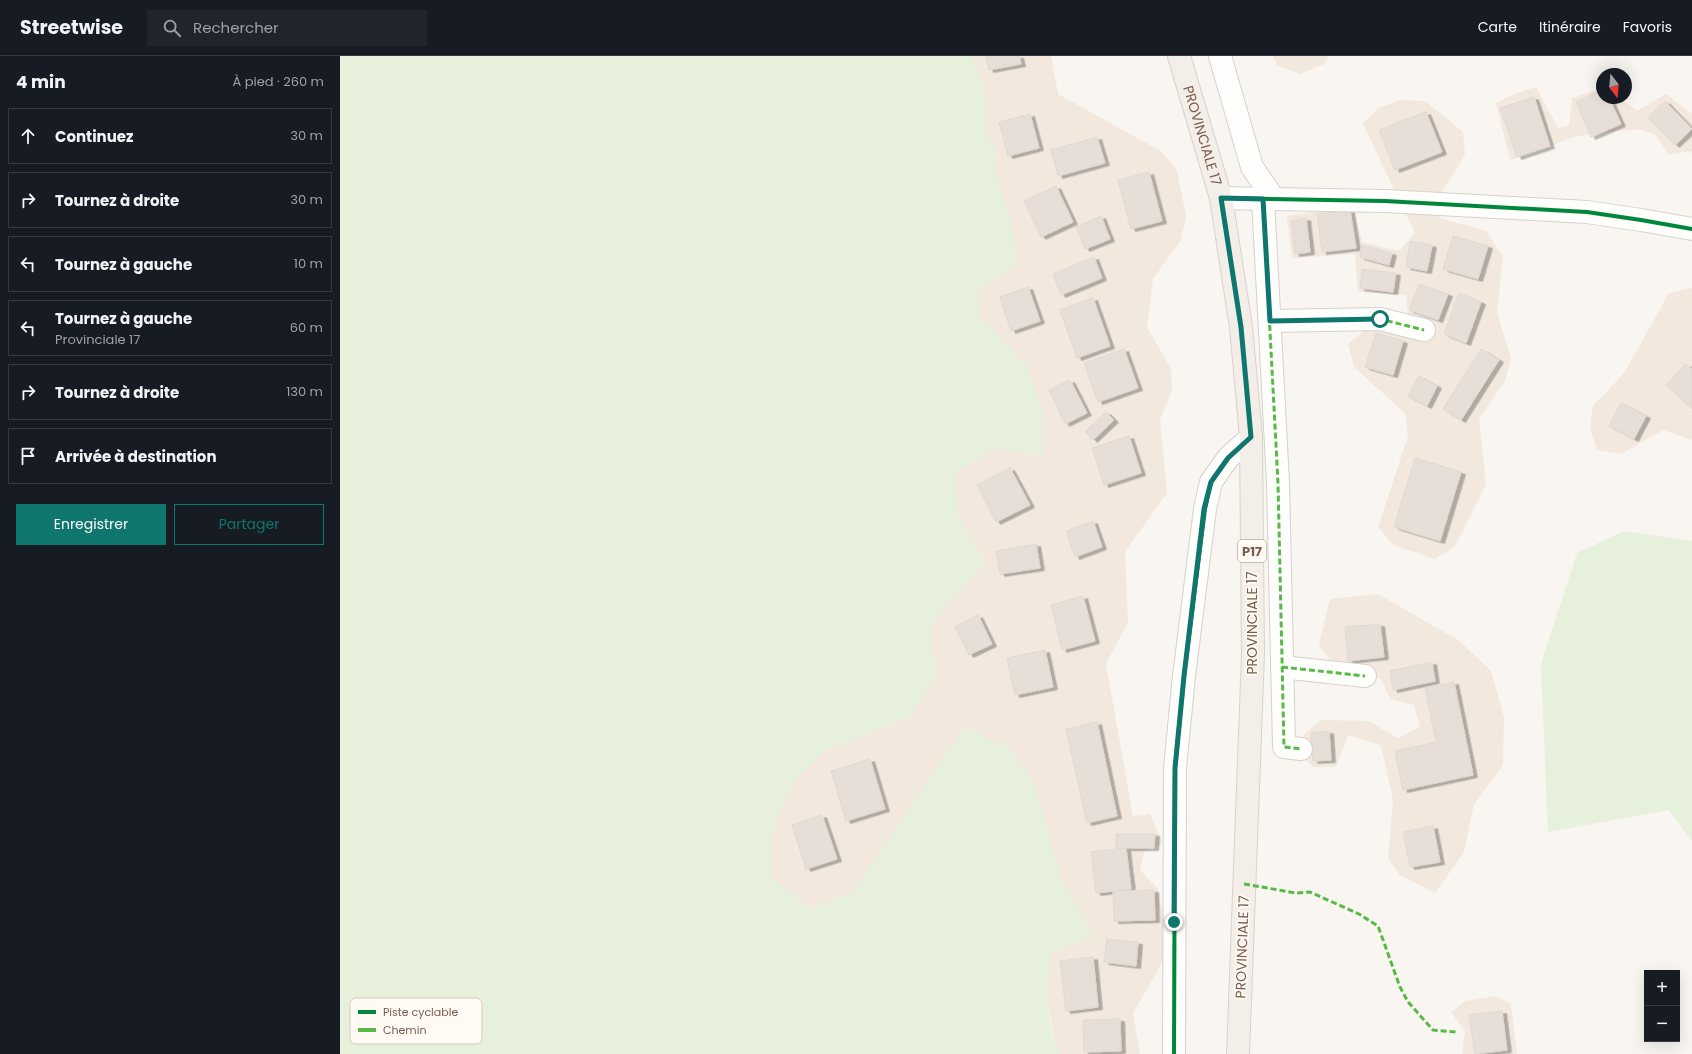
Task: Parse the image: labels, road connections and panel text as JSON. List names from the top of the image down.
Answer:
{
  "streets": {
    "main road": ["PROVINCIALE 17", "P17"]
  },
  "legend": ["Piste cyclable", "Chemin"],
  "north": "bottom",
  "page": {
    "header": "Streetwise",
    "search": "Rechercher",
    "nav": ["Carte", "Itinéraire", "Favoris"],
    "heading": ["4 min", "À pied · 260 m"],
    "list": [
      ["Continuez", "30 m"],
      ["Tournez à droite", "30 m"],
      ["Tournez à gauche", "10 m"],
      ["Tournez à gauche", "Provinciale 17", "60 m"],
      ["Tournez à droite", "130 m"],
      "Arrivée à destination"
    ],
    "buttons": ["Enregistrer", "Partager"],
    "map_buttons": ["+", "−"]
  }
}
